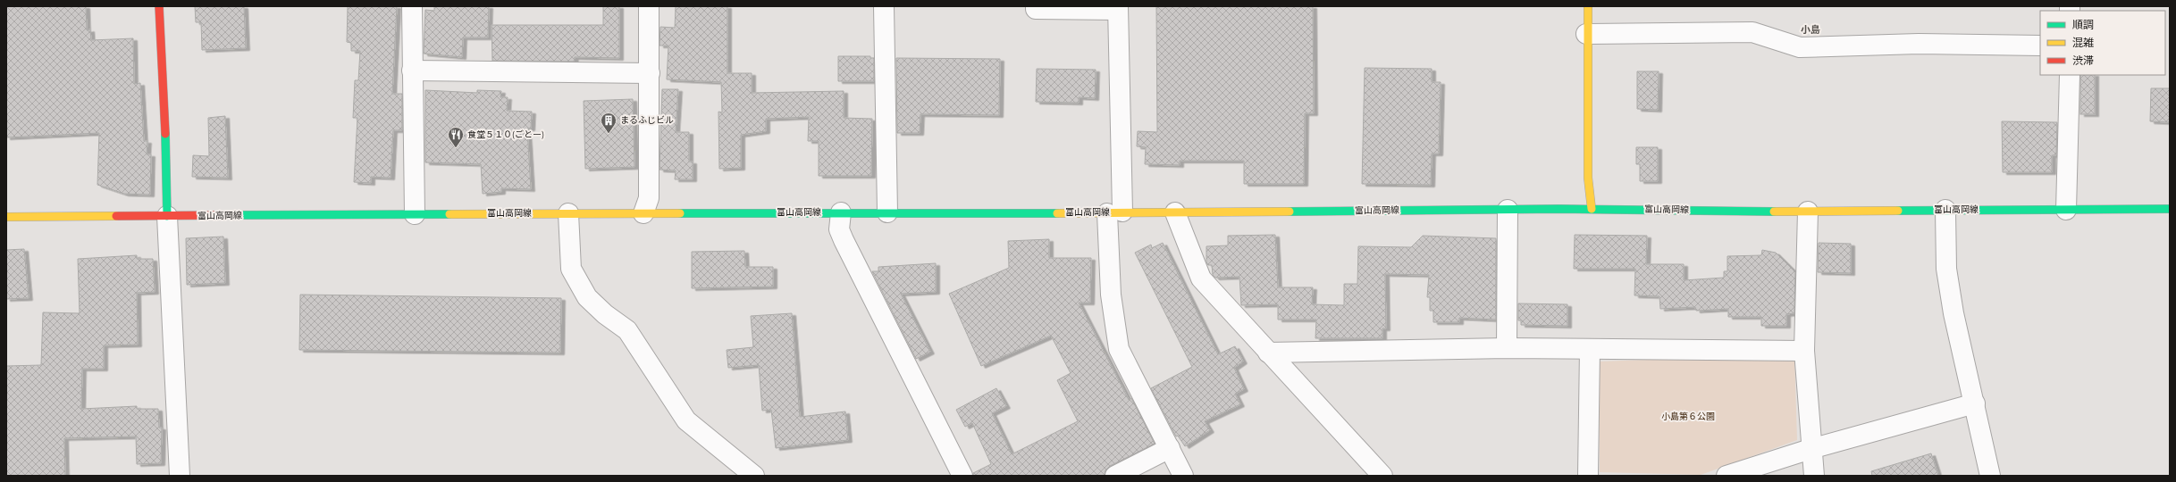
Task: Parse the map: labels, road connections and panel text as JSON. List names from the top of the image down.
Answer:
{
  "streets": {
    "main road": ["富山高岡線"]
  },
  "districts": ["小島"],
  "parks": ["小島第６公園"],
  "places": {
    "building": ["まるふじビル"],
    "restaurant": ["食堂５１０(ごとー)"]
  },
  "legend": ["順調", "混雑", "渋滞"]
}
